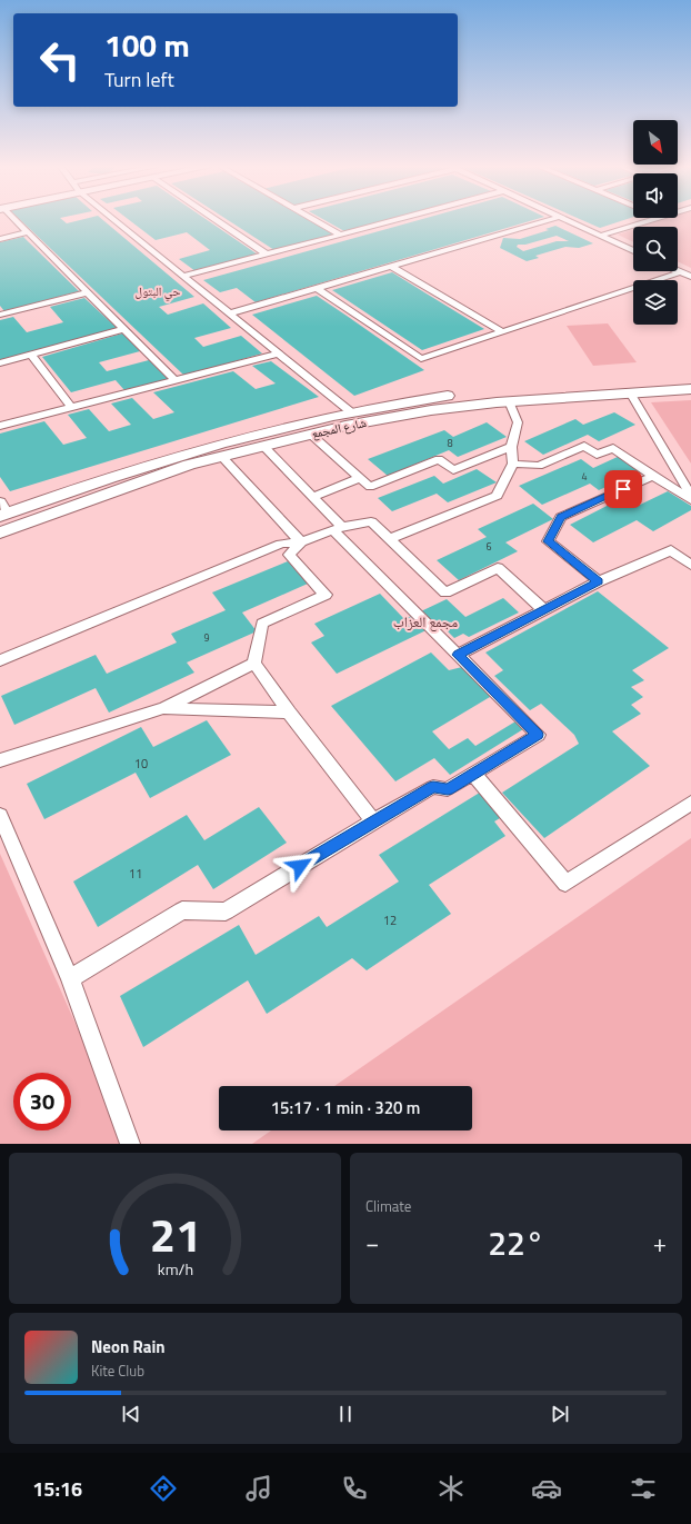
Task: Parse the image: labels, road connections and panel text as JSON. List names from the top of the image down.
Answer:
{
  "streets": {
    "street": ["شارع المجمع"]
  },
  "districts": ["حي البتول", "مجمع العزاب"],
  "house_numbers": [
    "8",
    "4",
    "6",
    "9",
    "10",
    "11",
    "12"
  ],
  "north": "bottom right",
  "page": {
    "turn": ["100 m", "Turn left"],
    "limit": "30",
    "trip": "15:17 · 1 min · 320 m",
    "tile": "Climate",
    "heat": ["−", "22°", "+"],
    "song": ["Neon Rain", "Kite Club"],
    "tabs": "15:16",
    "gauge": ["21", "km/h"]
  }
}
